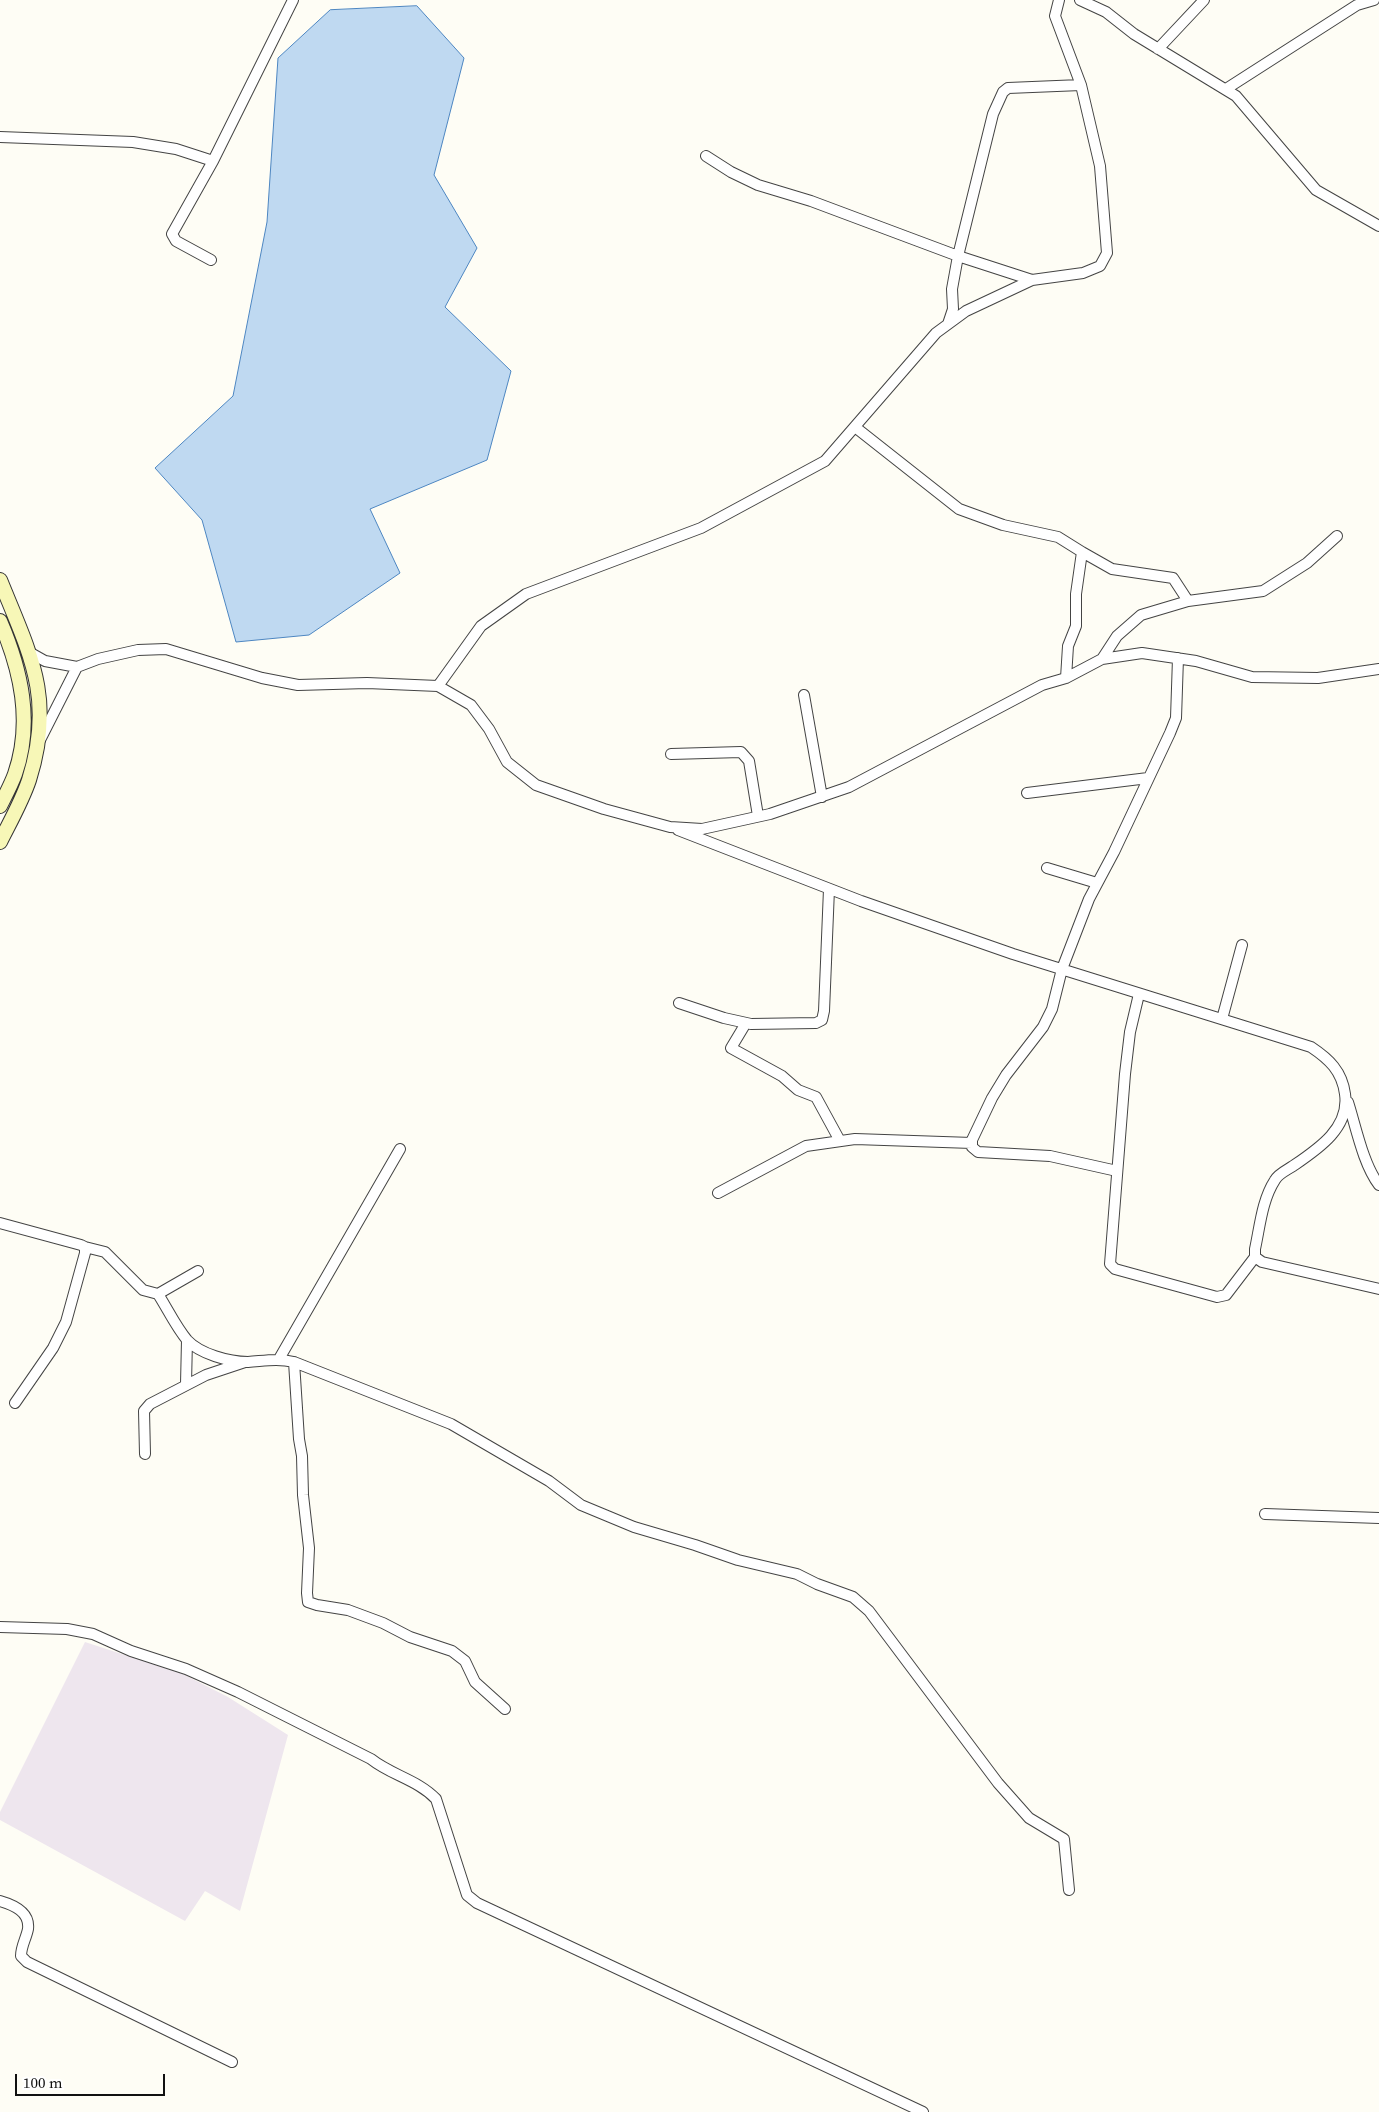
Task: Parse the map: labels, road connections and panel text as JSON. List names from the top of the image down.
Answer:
{
  "scale_bar": "100 m"
}
